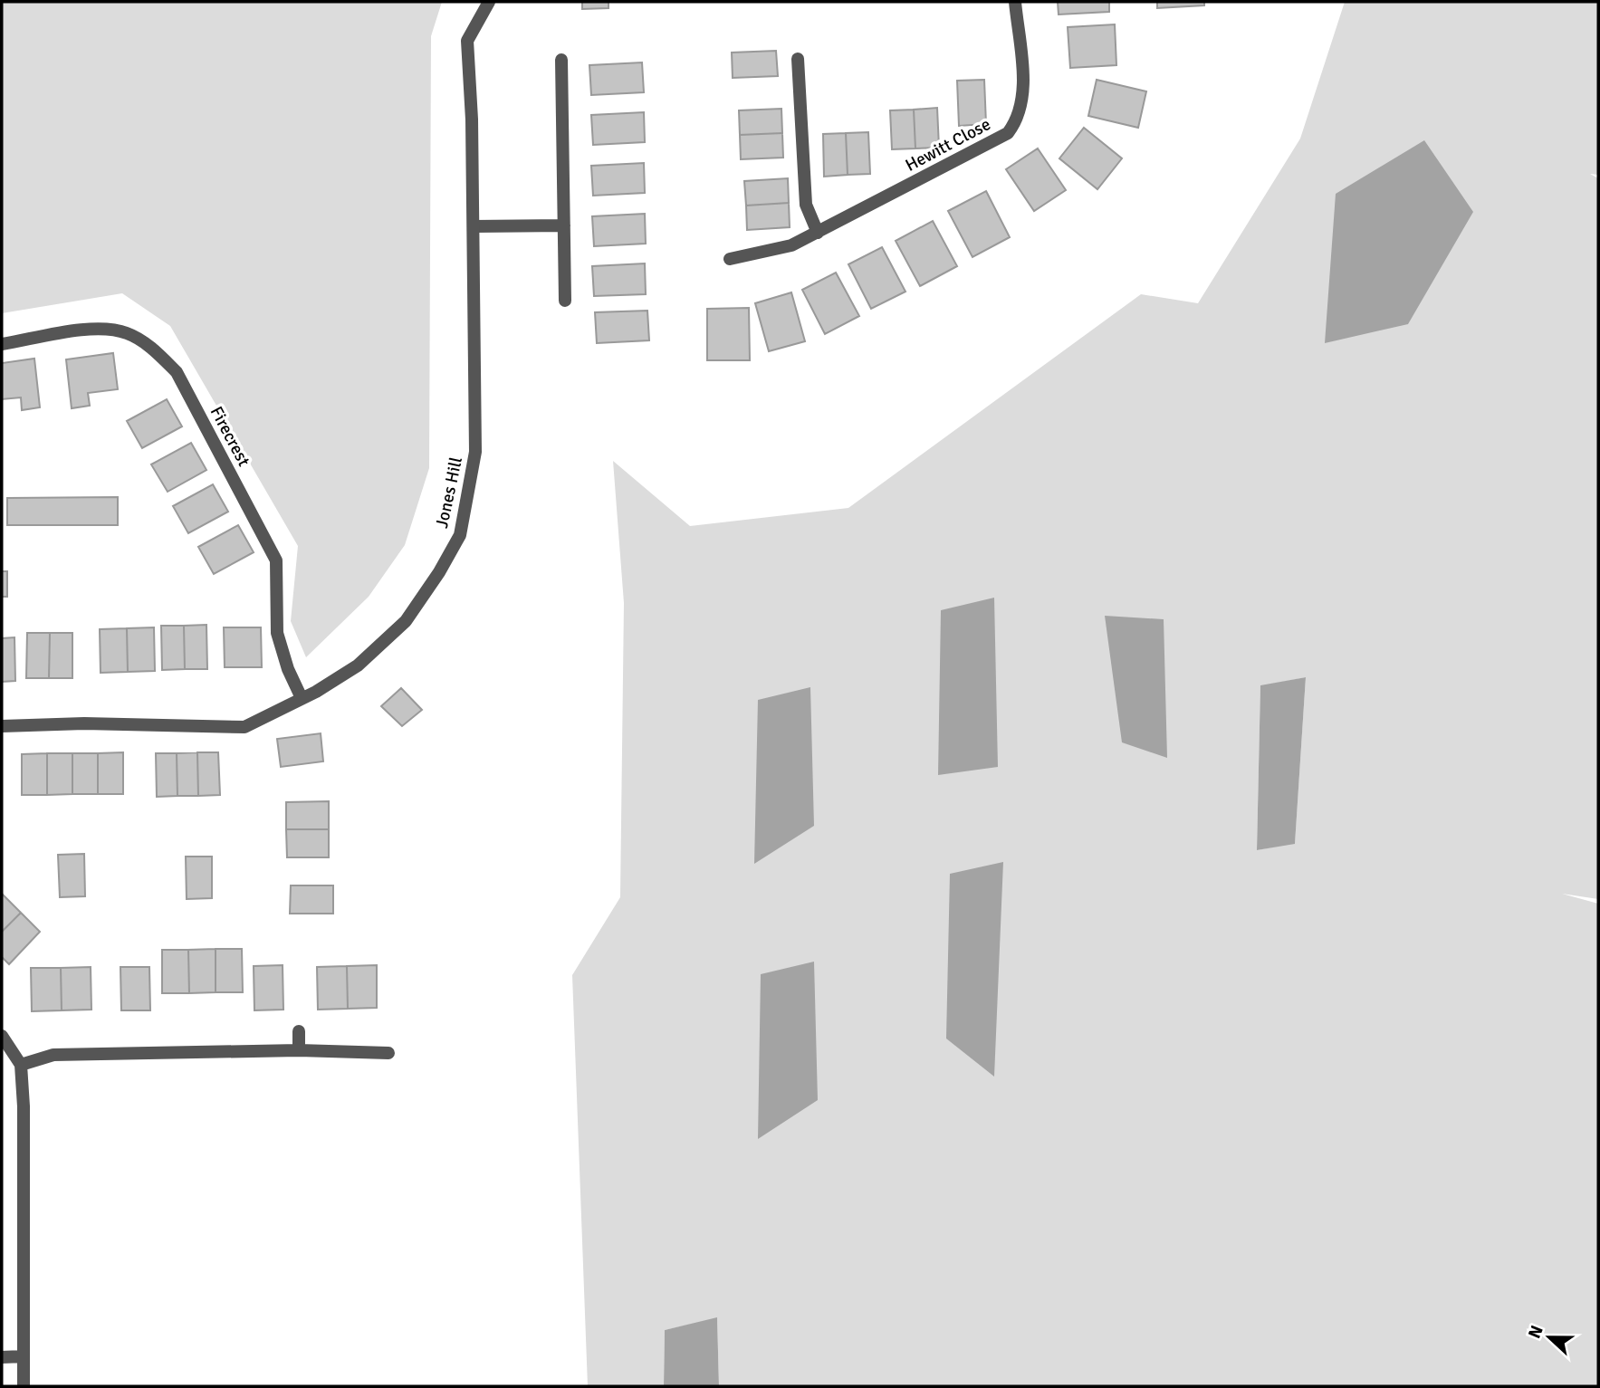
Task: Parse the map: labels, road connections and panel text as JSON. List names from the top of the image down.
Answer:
{
  "streets": {
    "street": ["Hewitt Close", "Firecrest", "Jones Hill"]
  },
  "crossings": [
    ["Firecrest", "Jones Hill"]
  ],
  "north": "left"
}
